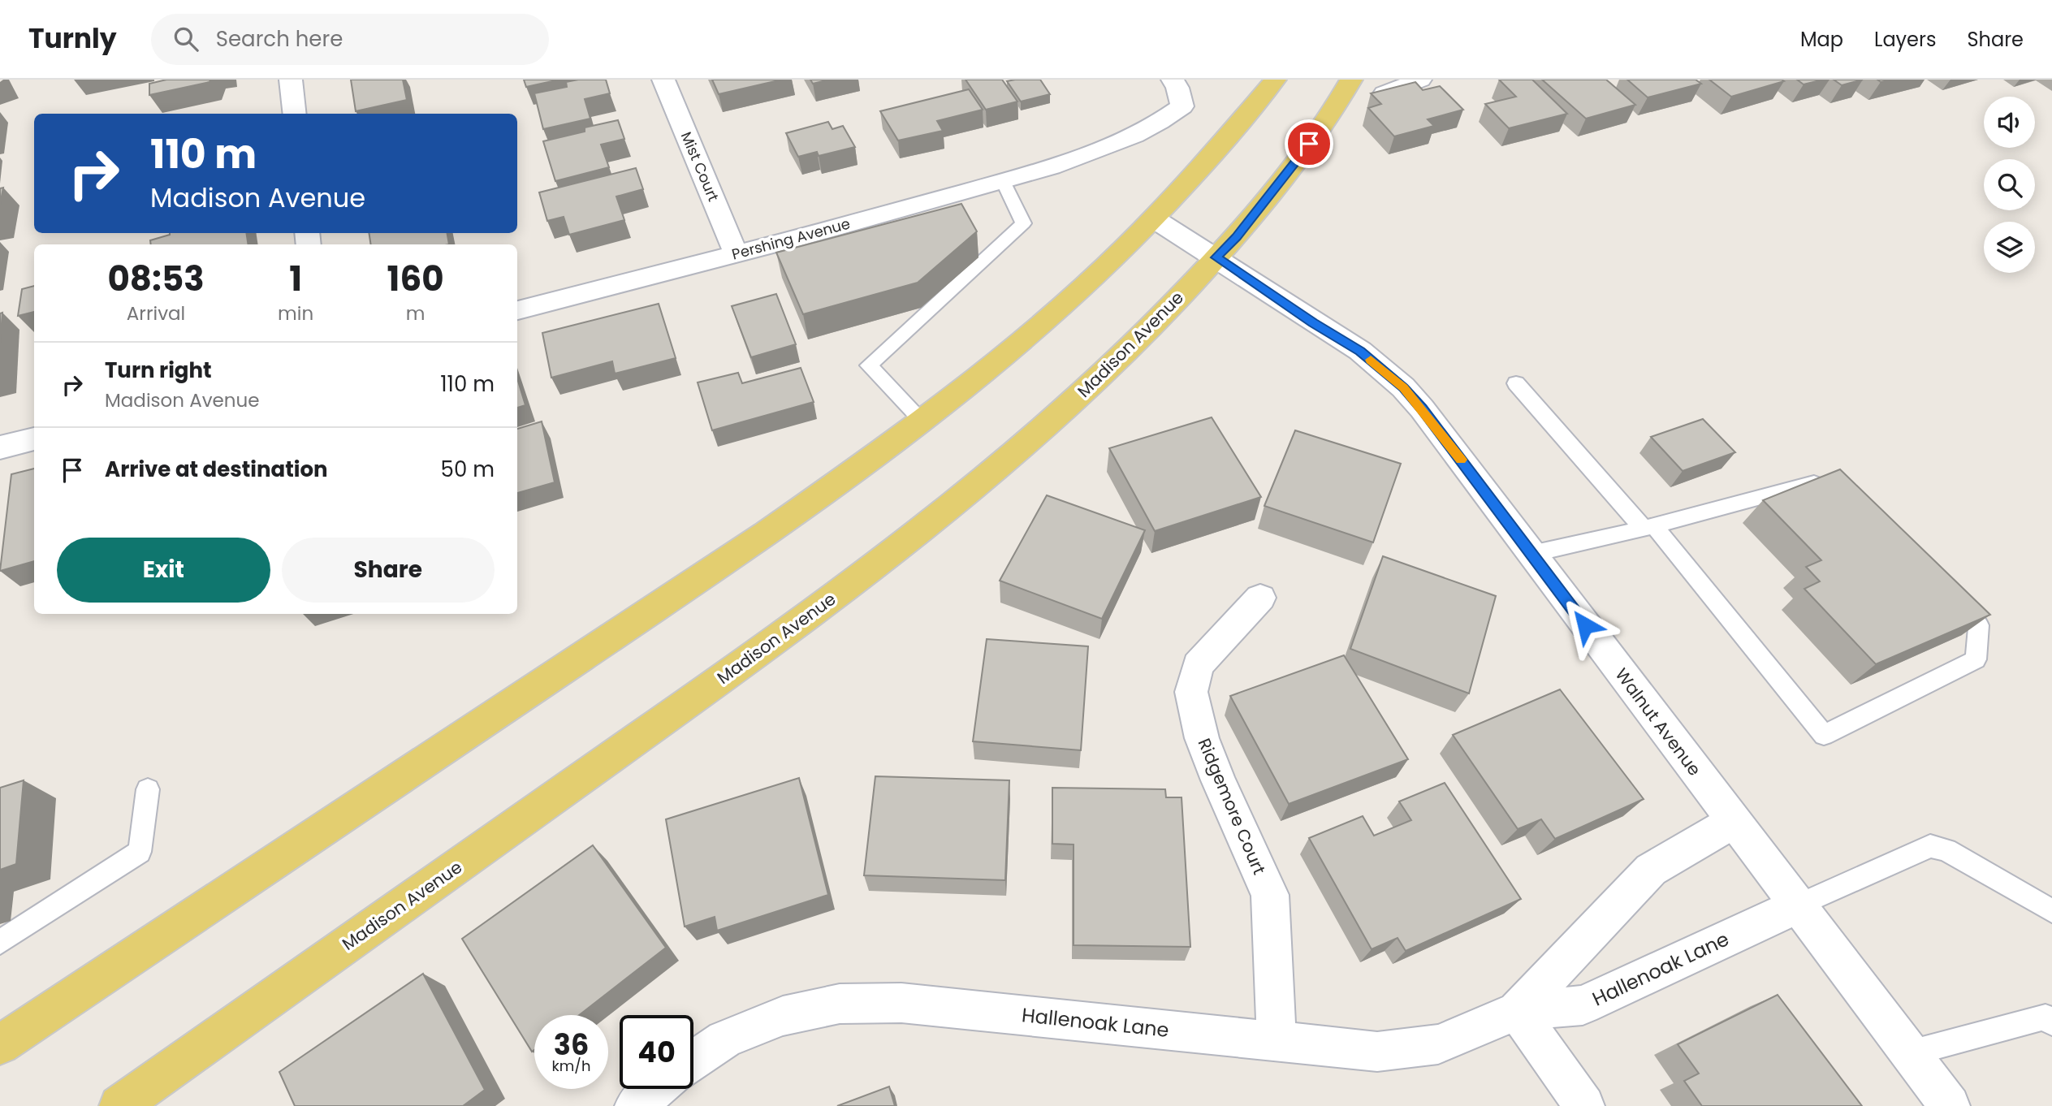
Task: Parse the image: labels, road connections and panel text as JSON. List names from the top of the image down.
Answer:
{
  "streets": {
    "main road": ["Madison Avenue"],
    "street": [
      "Mist Court",
      "Pershing Avenue",
      "Walnut Avenue",
      "Ridgemore Court",
      "Hallenoak Lane"
    ]
  },
  "crossings": [
    ["Mist Court", "Pershing Avenue"],
    ["Madison Avenue", "Walnut Avenue"],
    ["Walnut Avenue", "Hallenoak Lane"],
    ["Ridgemore Court", "Hallenoak Lane"]
  ],
  "page": {
    "header": "Turnly",
    "search": "Search here",
    "nav": ["Map", "Layers", "Share"],
    "turn": ["110 m", "Madison Avenue"],
    "eta": [
      "08:53",
      "Arrival",
      "1",
      "min",
      "160",
      "m"
    ],
    "list": [
      {
        "name": "Turn right",
        "note": "Madison Avenue",
        "value": "110 m"
      },
      {
        "name": "Arrive at destination",
        "value": "50 m"
      }
    ],
    "buttons": ["Exit", "Share"],
    "speed": "36 km/h",
    "limit": "40"
  }
}
